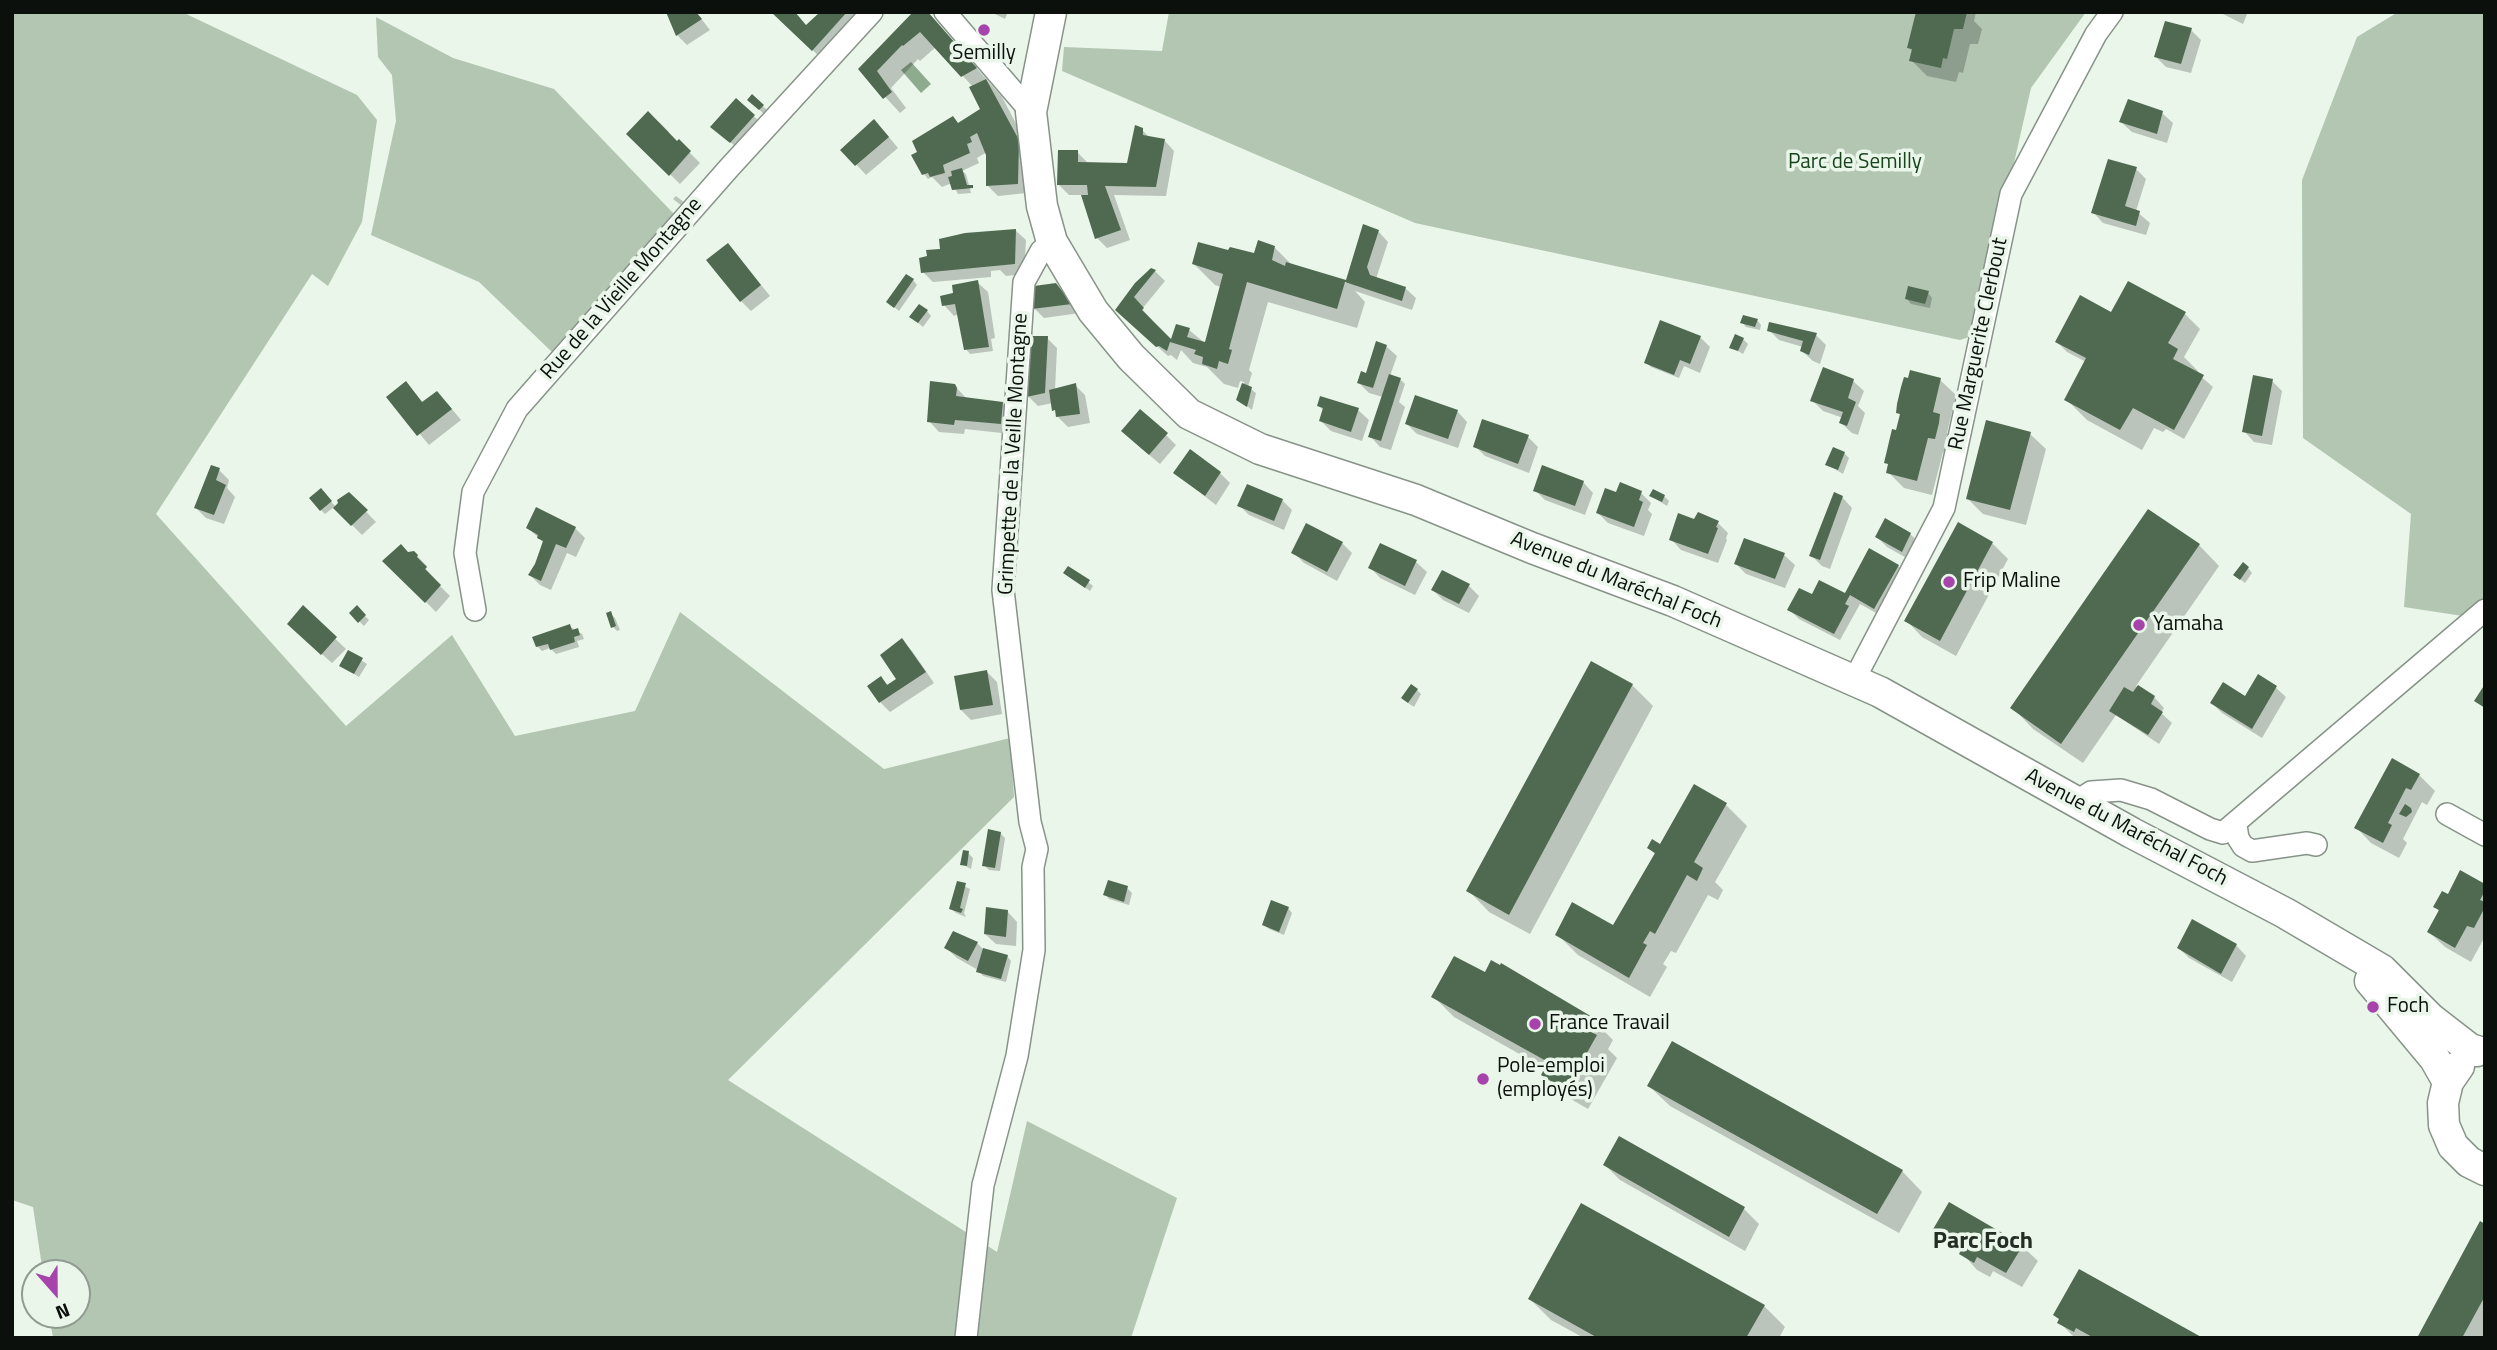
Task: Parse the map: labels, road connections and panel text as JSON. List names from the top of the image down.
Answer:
{
  "streets": {
    "main road": ["Avenue du Maréchal Foch"],
    "street": ["Rue de la Vieille Montagne", "Rue Marguerite Clerbout", "Grimpette de la Veille Montagne"]
  },
  "crossings": [
    ["Rue Marguerite Clerbout", "Avenue du Maréchal Foch"],
    ["Grimpette de la Veille Montagne", "Avenue du Maréchal Foch"]
  ],
  "districts": ["Parc Foch"],
  "parks": ["Parc de Semilly"],
  "places": [
    "Semilly",
    "Frip Maline",
    "Yamaha",
    "Foch",
    "France Travail",
    "Pole-emploi (employés)"
  ],
  "north": "bottom"
}
